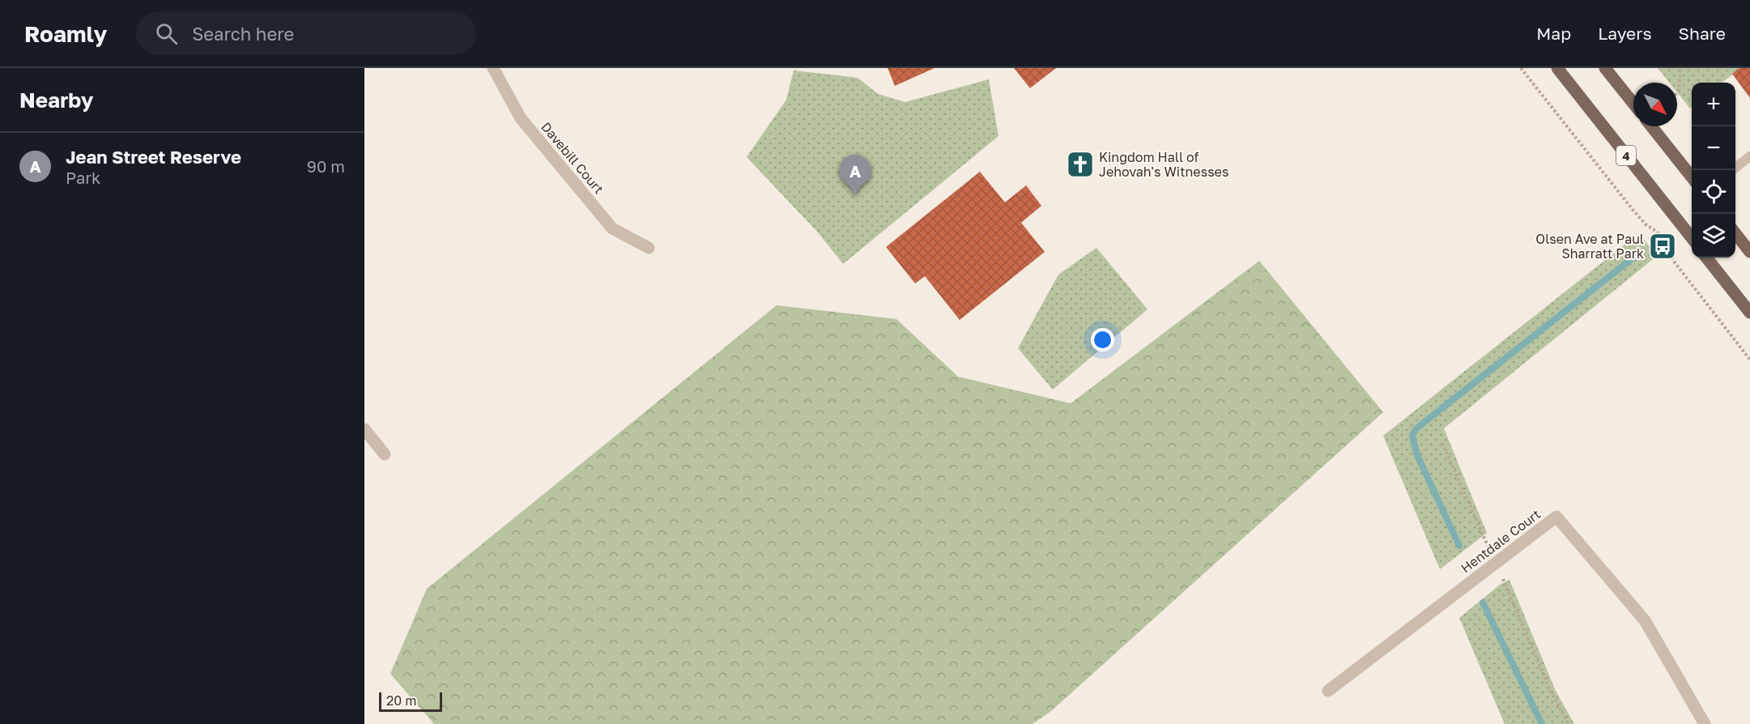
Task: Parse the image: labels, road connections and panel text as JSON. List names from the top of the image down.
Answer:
{
  "streets": {
    "main road": ["4"],
    "street": ["Davebill Court", "Hentdale Court"]
  },
  "places": {
    "church": ["Kingdom Hall of Jehovah's Witnesses"],
    "bus stop": ["Olsen Ave at Paul Sharratt Park"]
  },
  "scale_bar": "20 m",
  "north": "bottom right",
  "page": {
    "header": "Roamly",
    "search": "Search here",
    "nav": ["Map", "Layers", "Share"],
    "heading": "Nearby",
    "map_buttons": ["+", "−"],
    "list": [
      {
        "mark": "A",
        "name": "Jean Street Reserve",
        "note": "Park",
        "value": "90 m"
      }
    ],
    "pins": "A",
    "scale": "20 m"
  }
}
